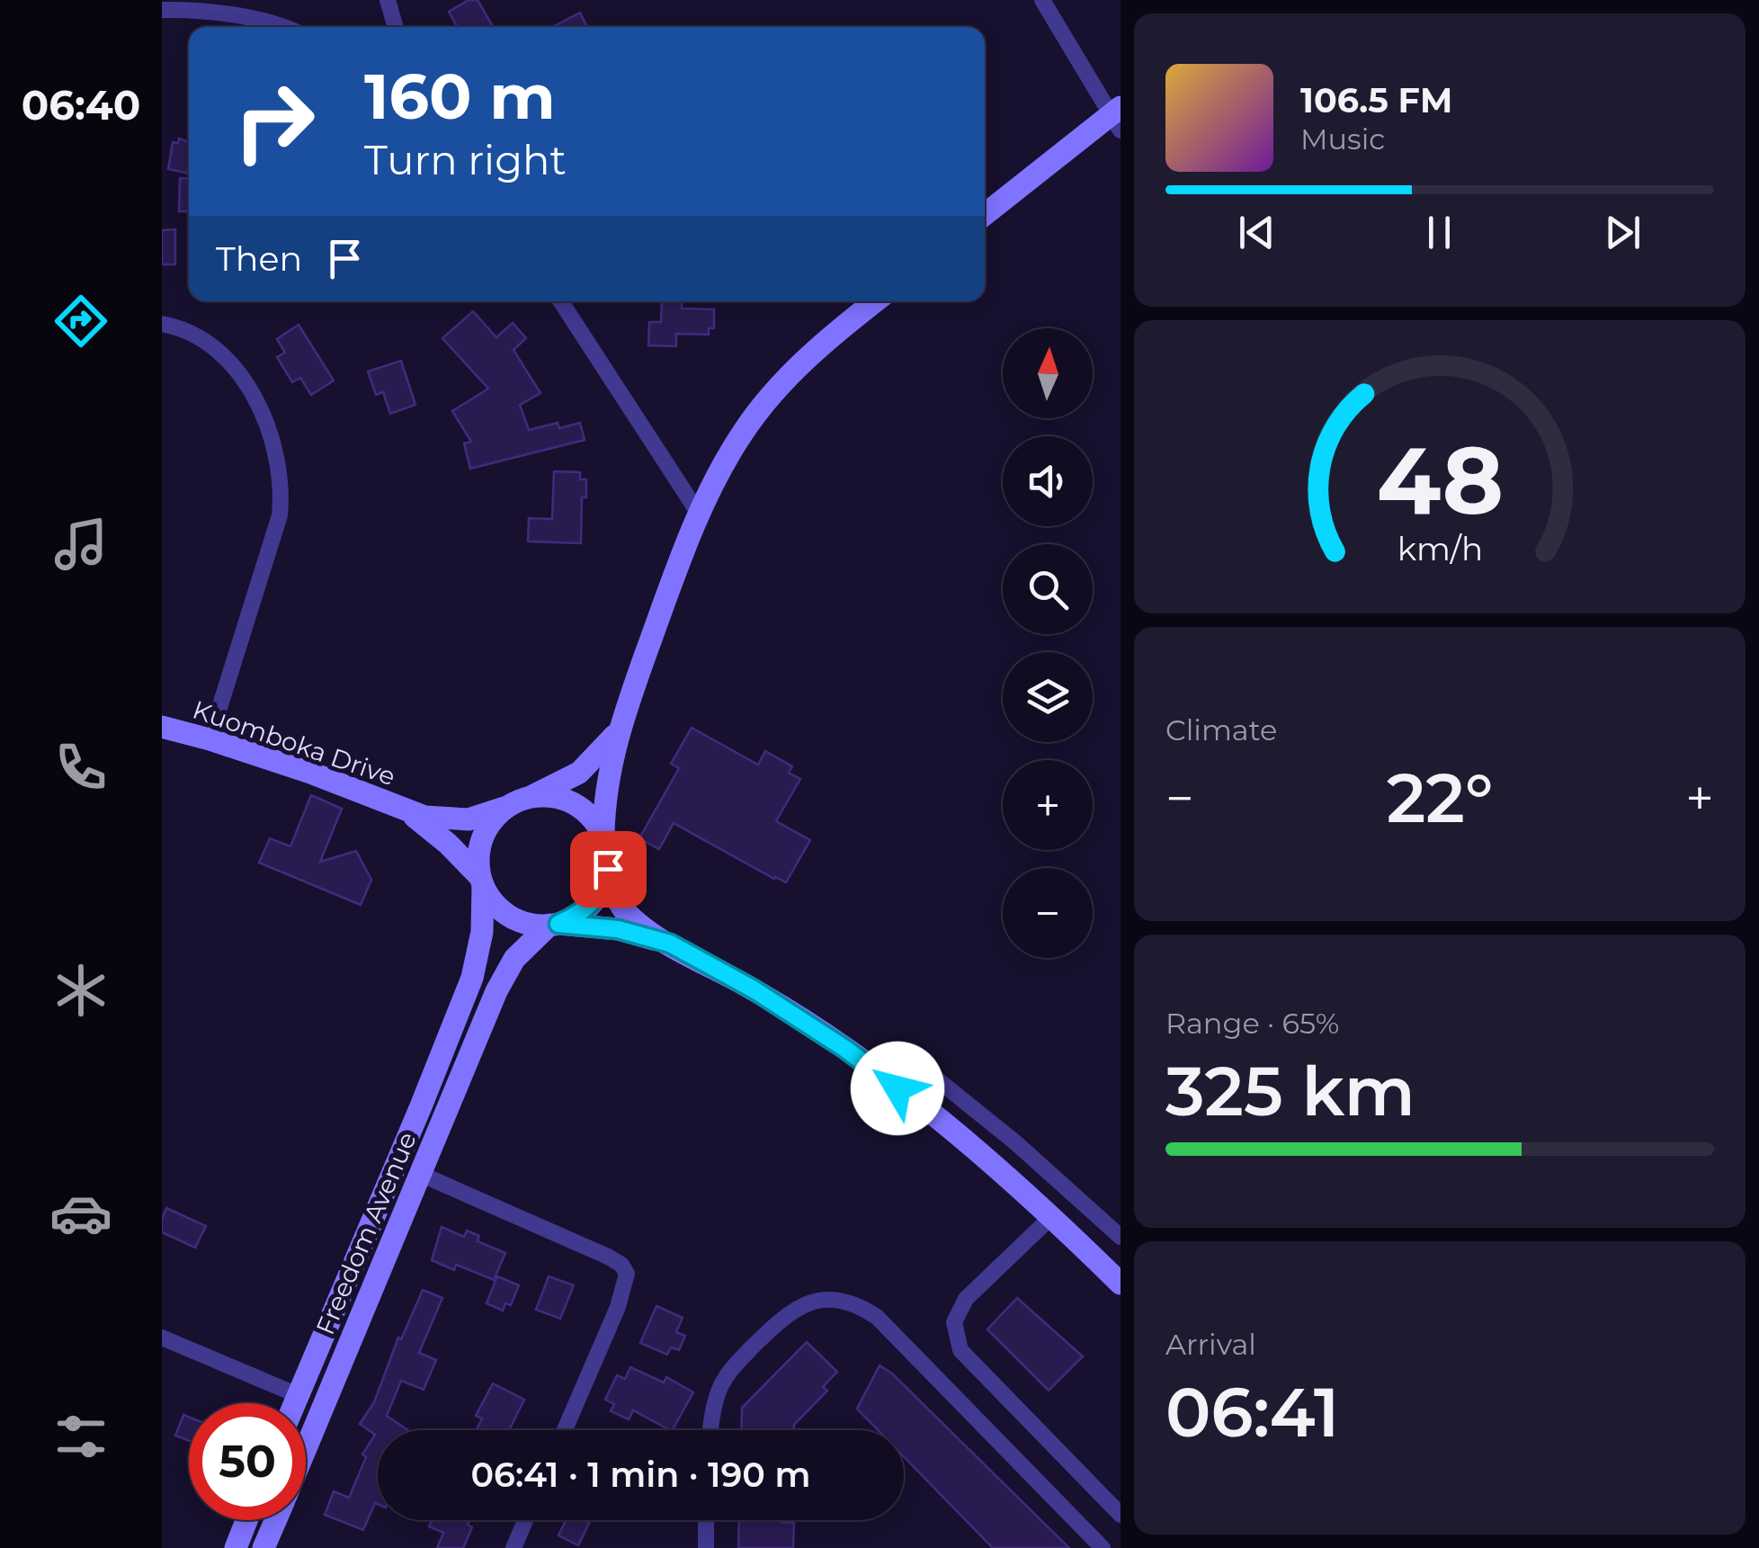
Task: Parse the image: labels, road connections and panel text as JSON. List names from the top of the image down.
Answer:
{
  "streets": {
    "main road": ["Kuomboka Drive", "Freedom Avenue"]
  },
  "north": "top",
  "page": {
    "tabs": "06:40",
    "turn": ["160 m", "Turn right"],
    "song": ["106.5 FM", "Music"],
    "then": "Then",
    "map_buttons": ["+", "−"],
    "tile": [
      "Climate",
      ["Range · 65%", "325 km"],
      ["Arrival", "06:41"]
    ],
    "heat": ["−", "22°", "+"],
    "limit": "50",
    "trip": "06:41 · 1 min · 190 m",
    "gauge": ["48", "km/h"]
  }
}
